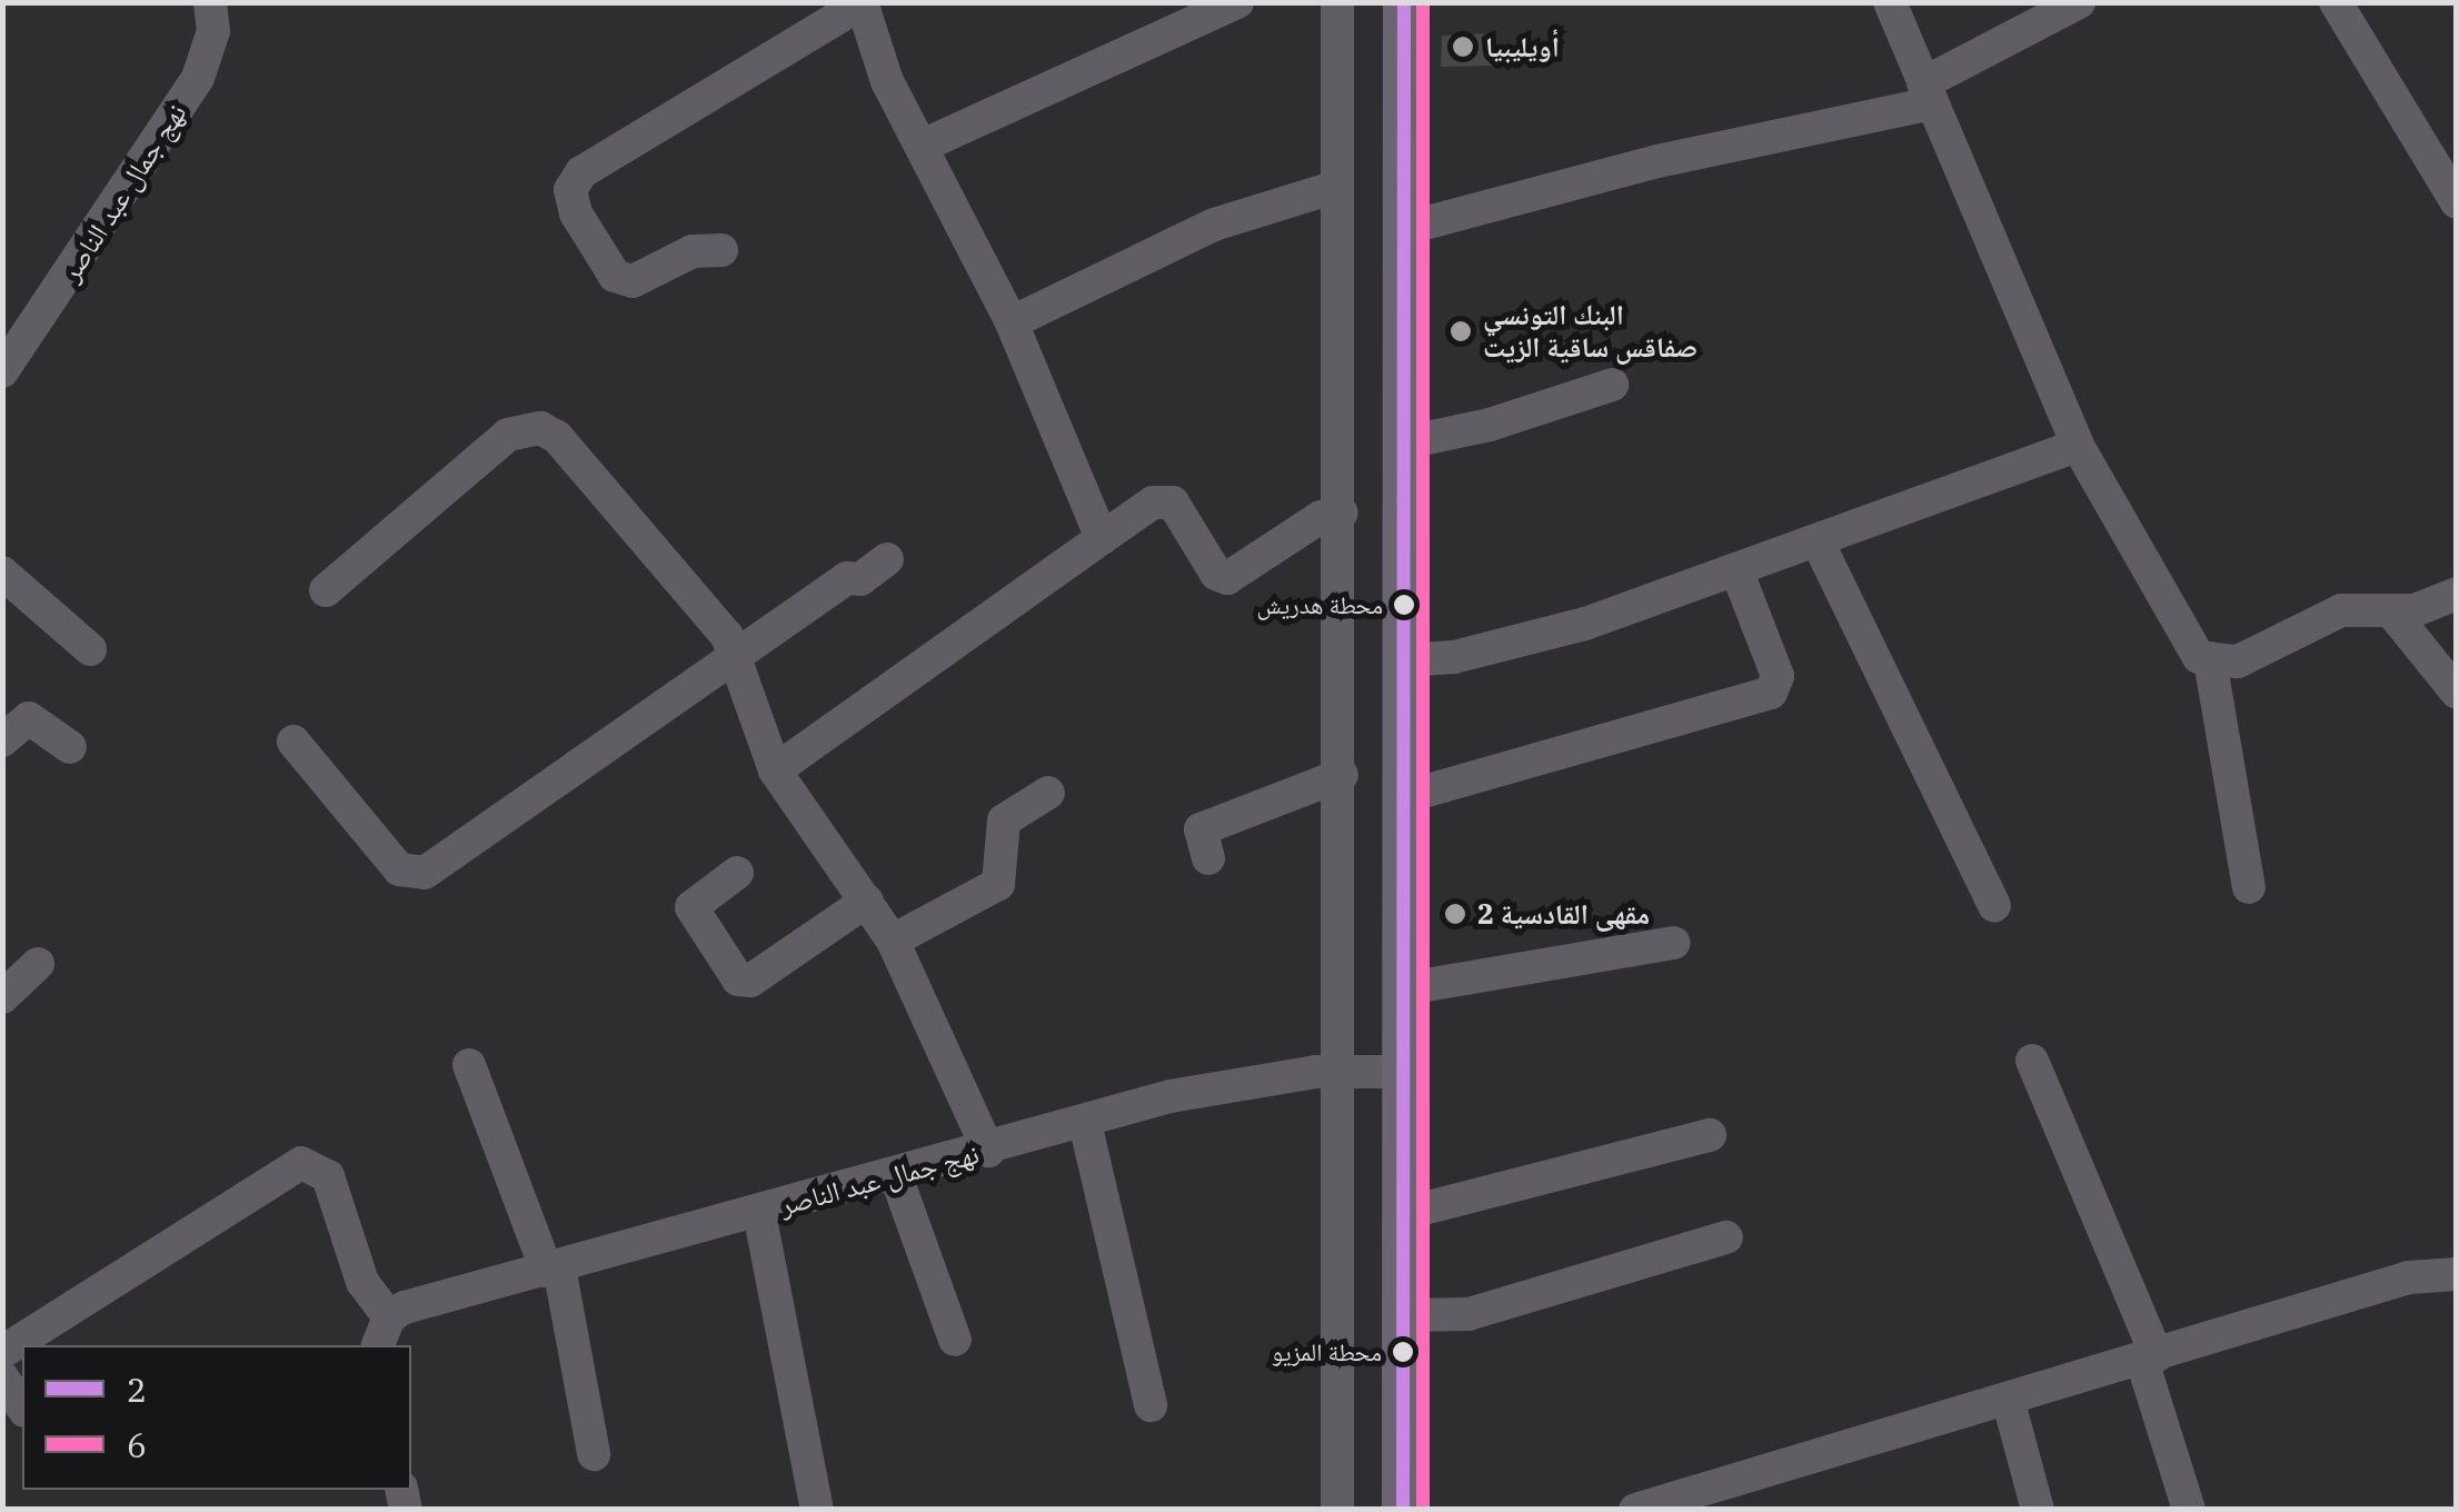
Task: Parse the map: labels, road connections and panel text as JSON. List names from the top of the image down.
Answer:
{
  "streets": {
    "street": ["نهج جمال عبد الناصر"]
  },
  "places": [
    "أويليبيا",
    "البنك التونسي صفاقس ساقية الزيت",
    "محطة هدريش",
    "مقهى القادسية 2",
    "محطة المزيو"
  ],
  "lines": ["transit line 2", "transit line 6"],
  "legend": ["2", "6"]
}
